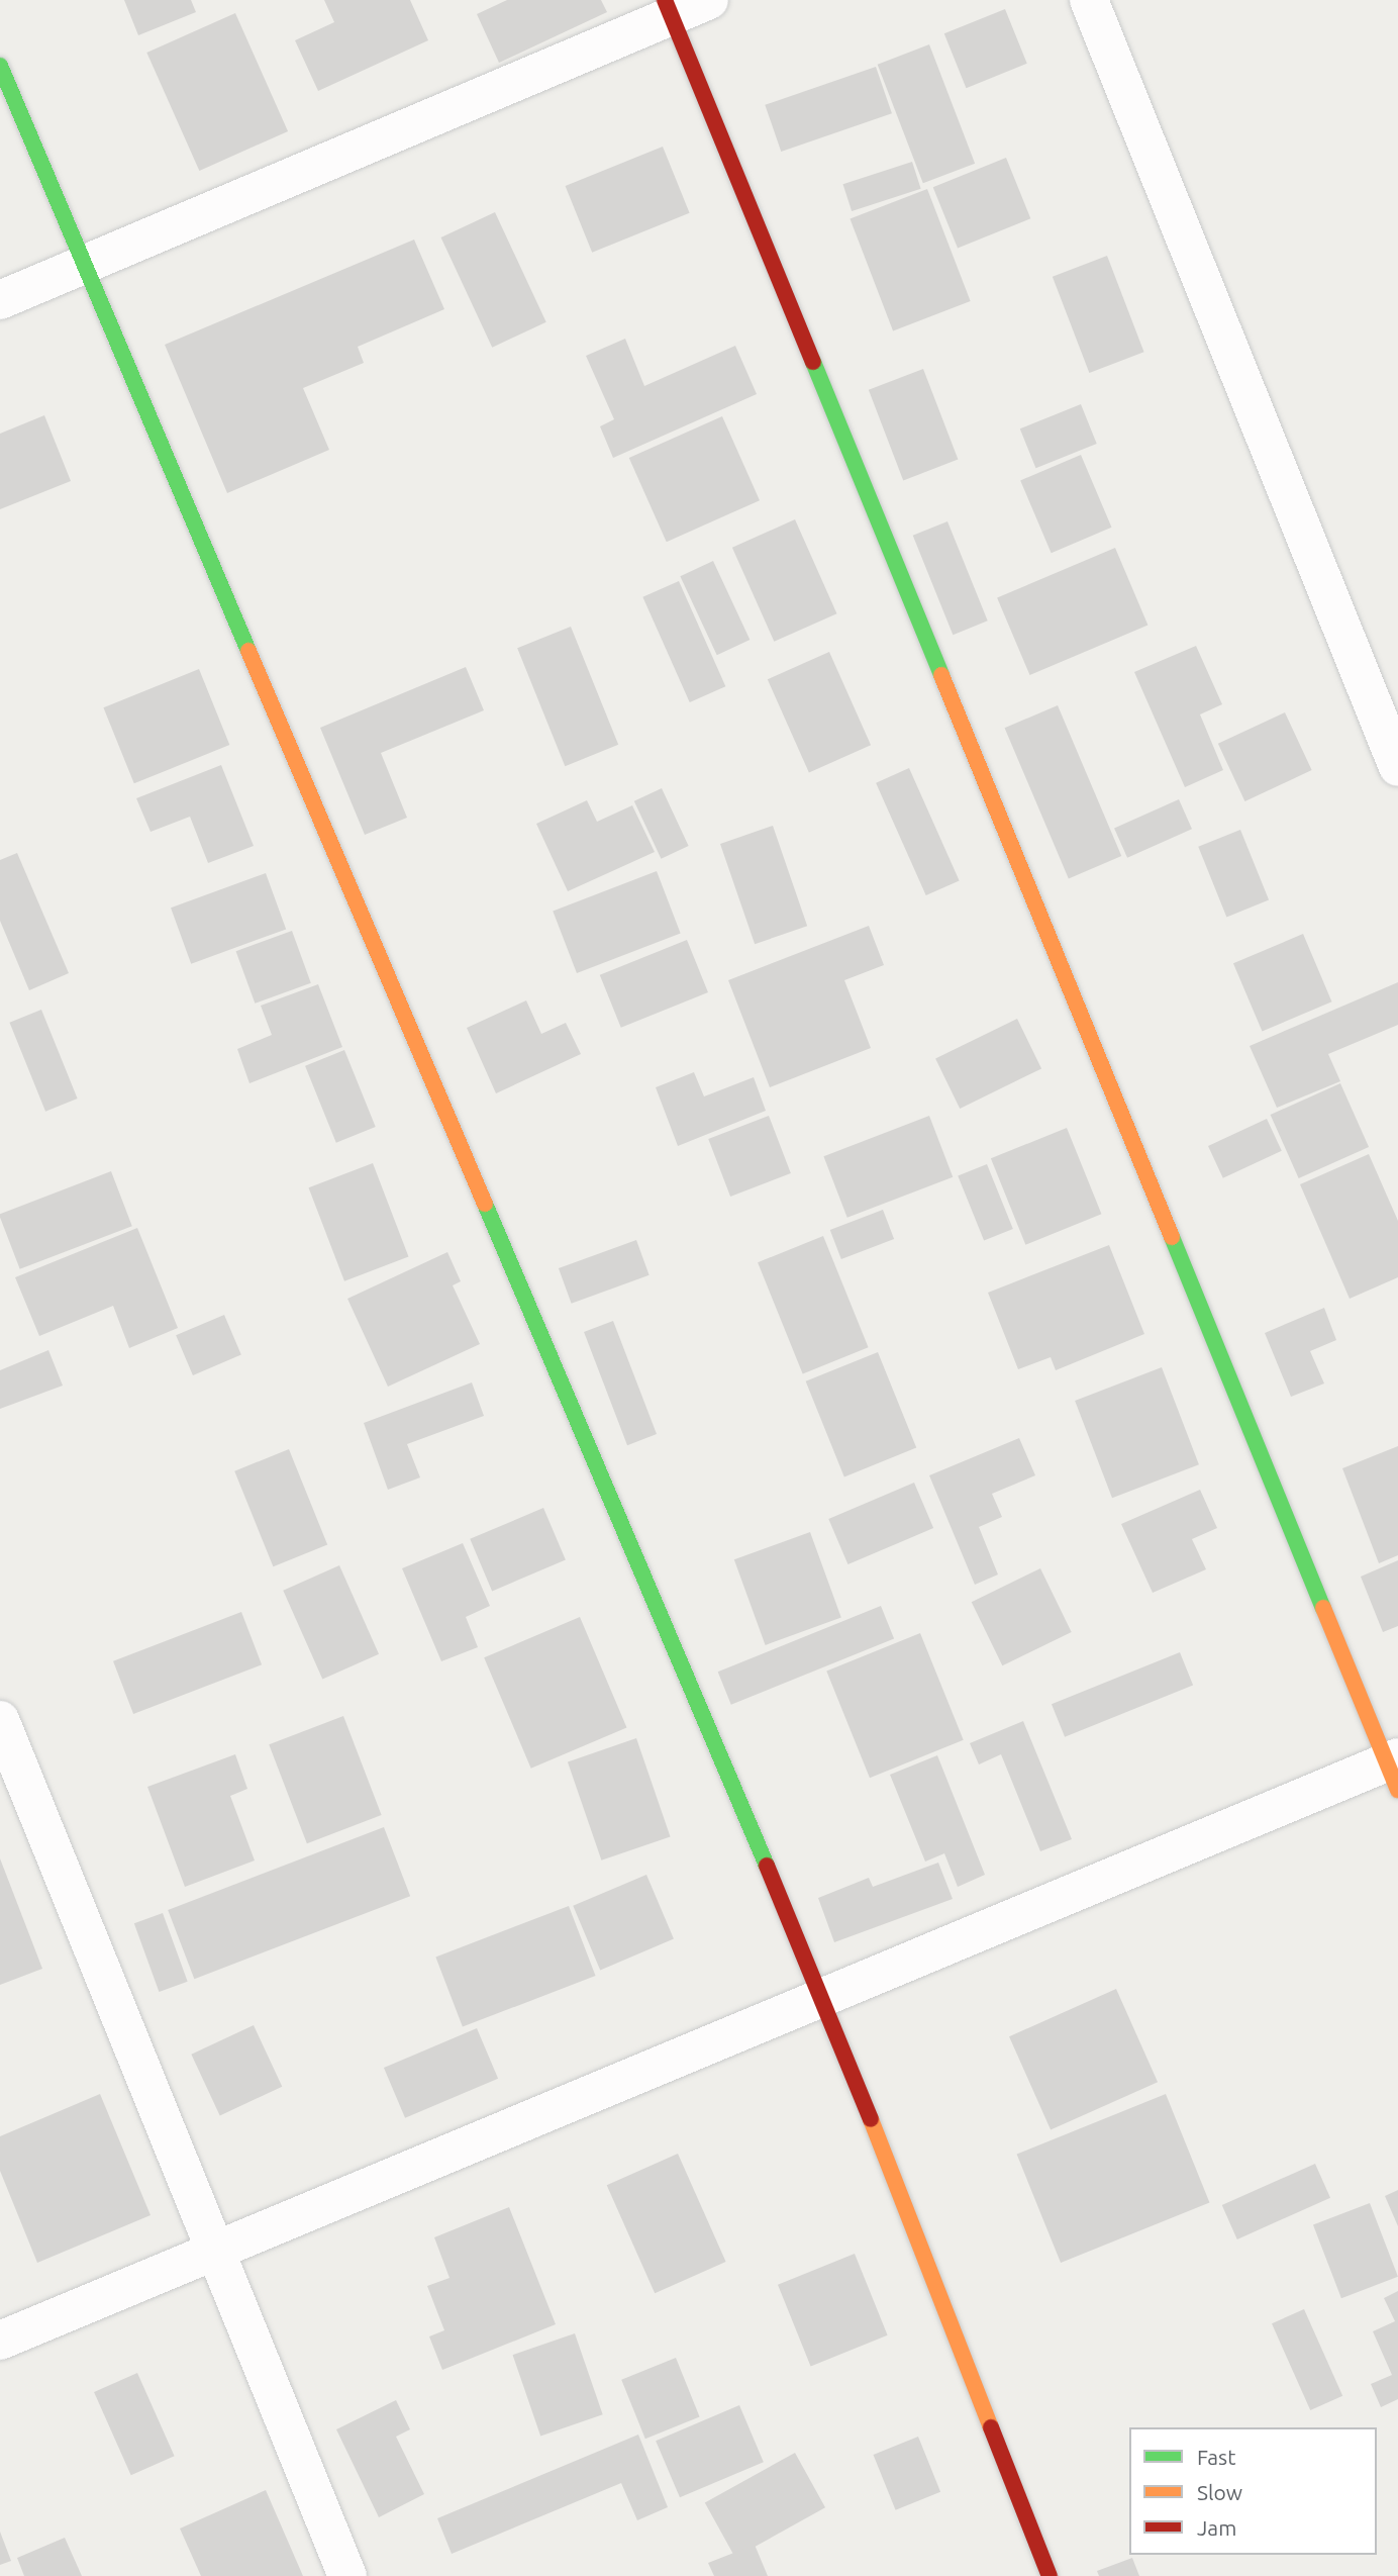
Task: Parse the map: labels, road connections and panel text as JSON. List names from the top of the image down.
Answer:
{
  "legend": ["Fast", "Slow", "Jam"]
}
